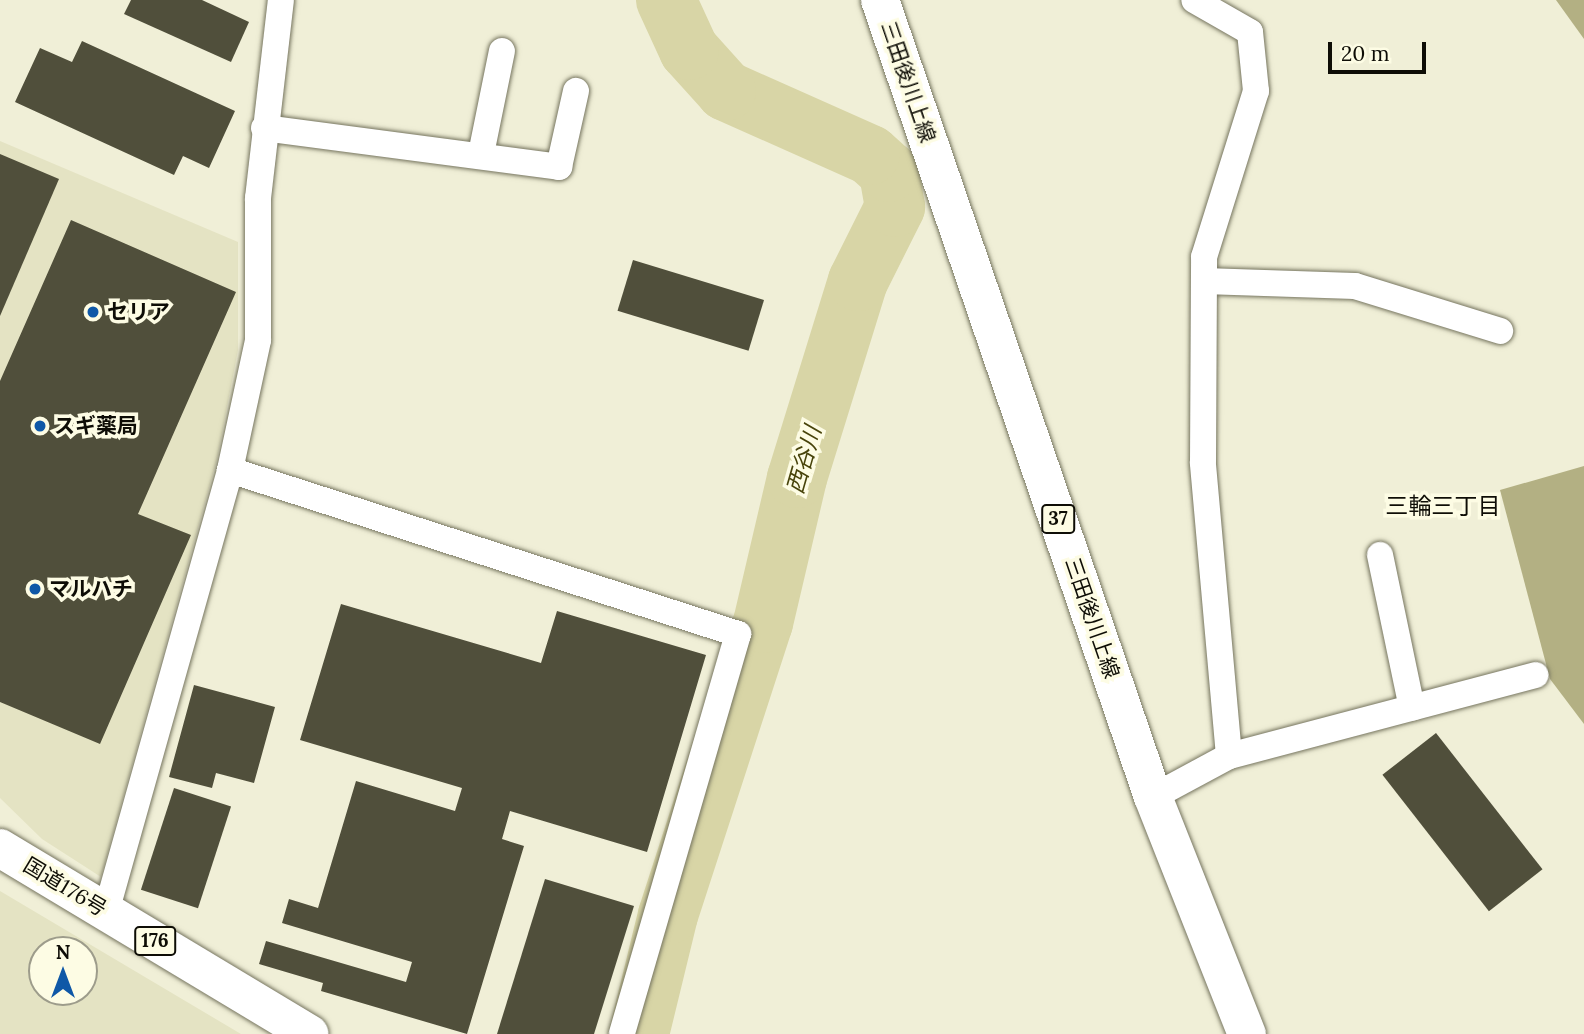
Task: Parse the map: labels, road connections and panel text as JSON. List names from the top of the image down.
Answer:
{
  "streets": {
    "main road": [
      "三田後川上線",
      "37",
      "国道176号",
      "176"
    ]
  },
  "districts": ["三輪三丁目"],
  "water": ["西谷川"],
  "places": ["セリア", "スギ薬局", "マルハチ"],
  "scale_bar": "20 m",
  "north": "top"
}
